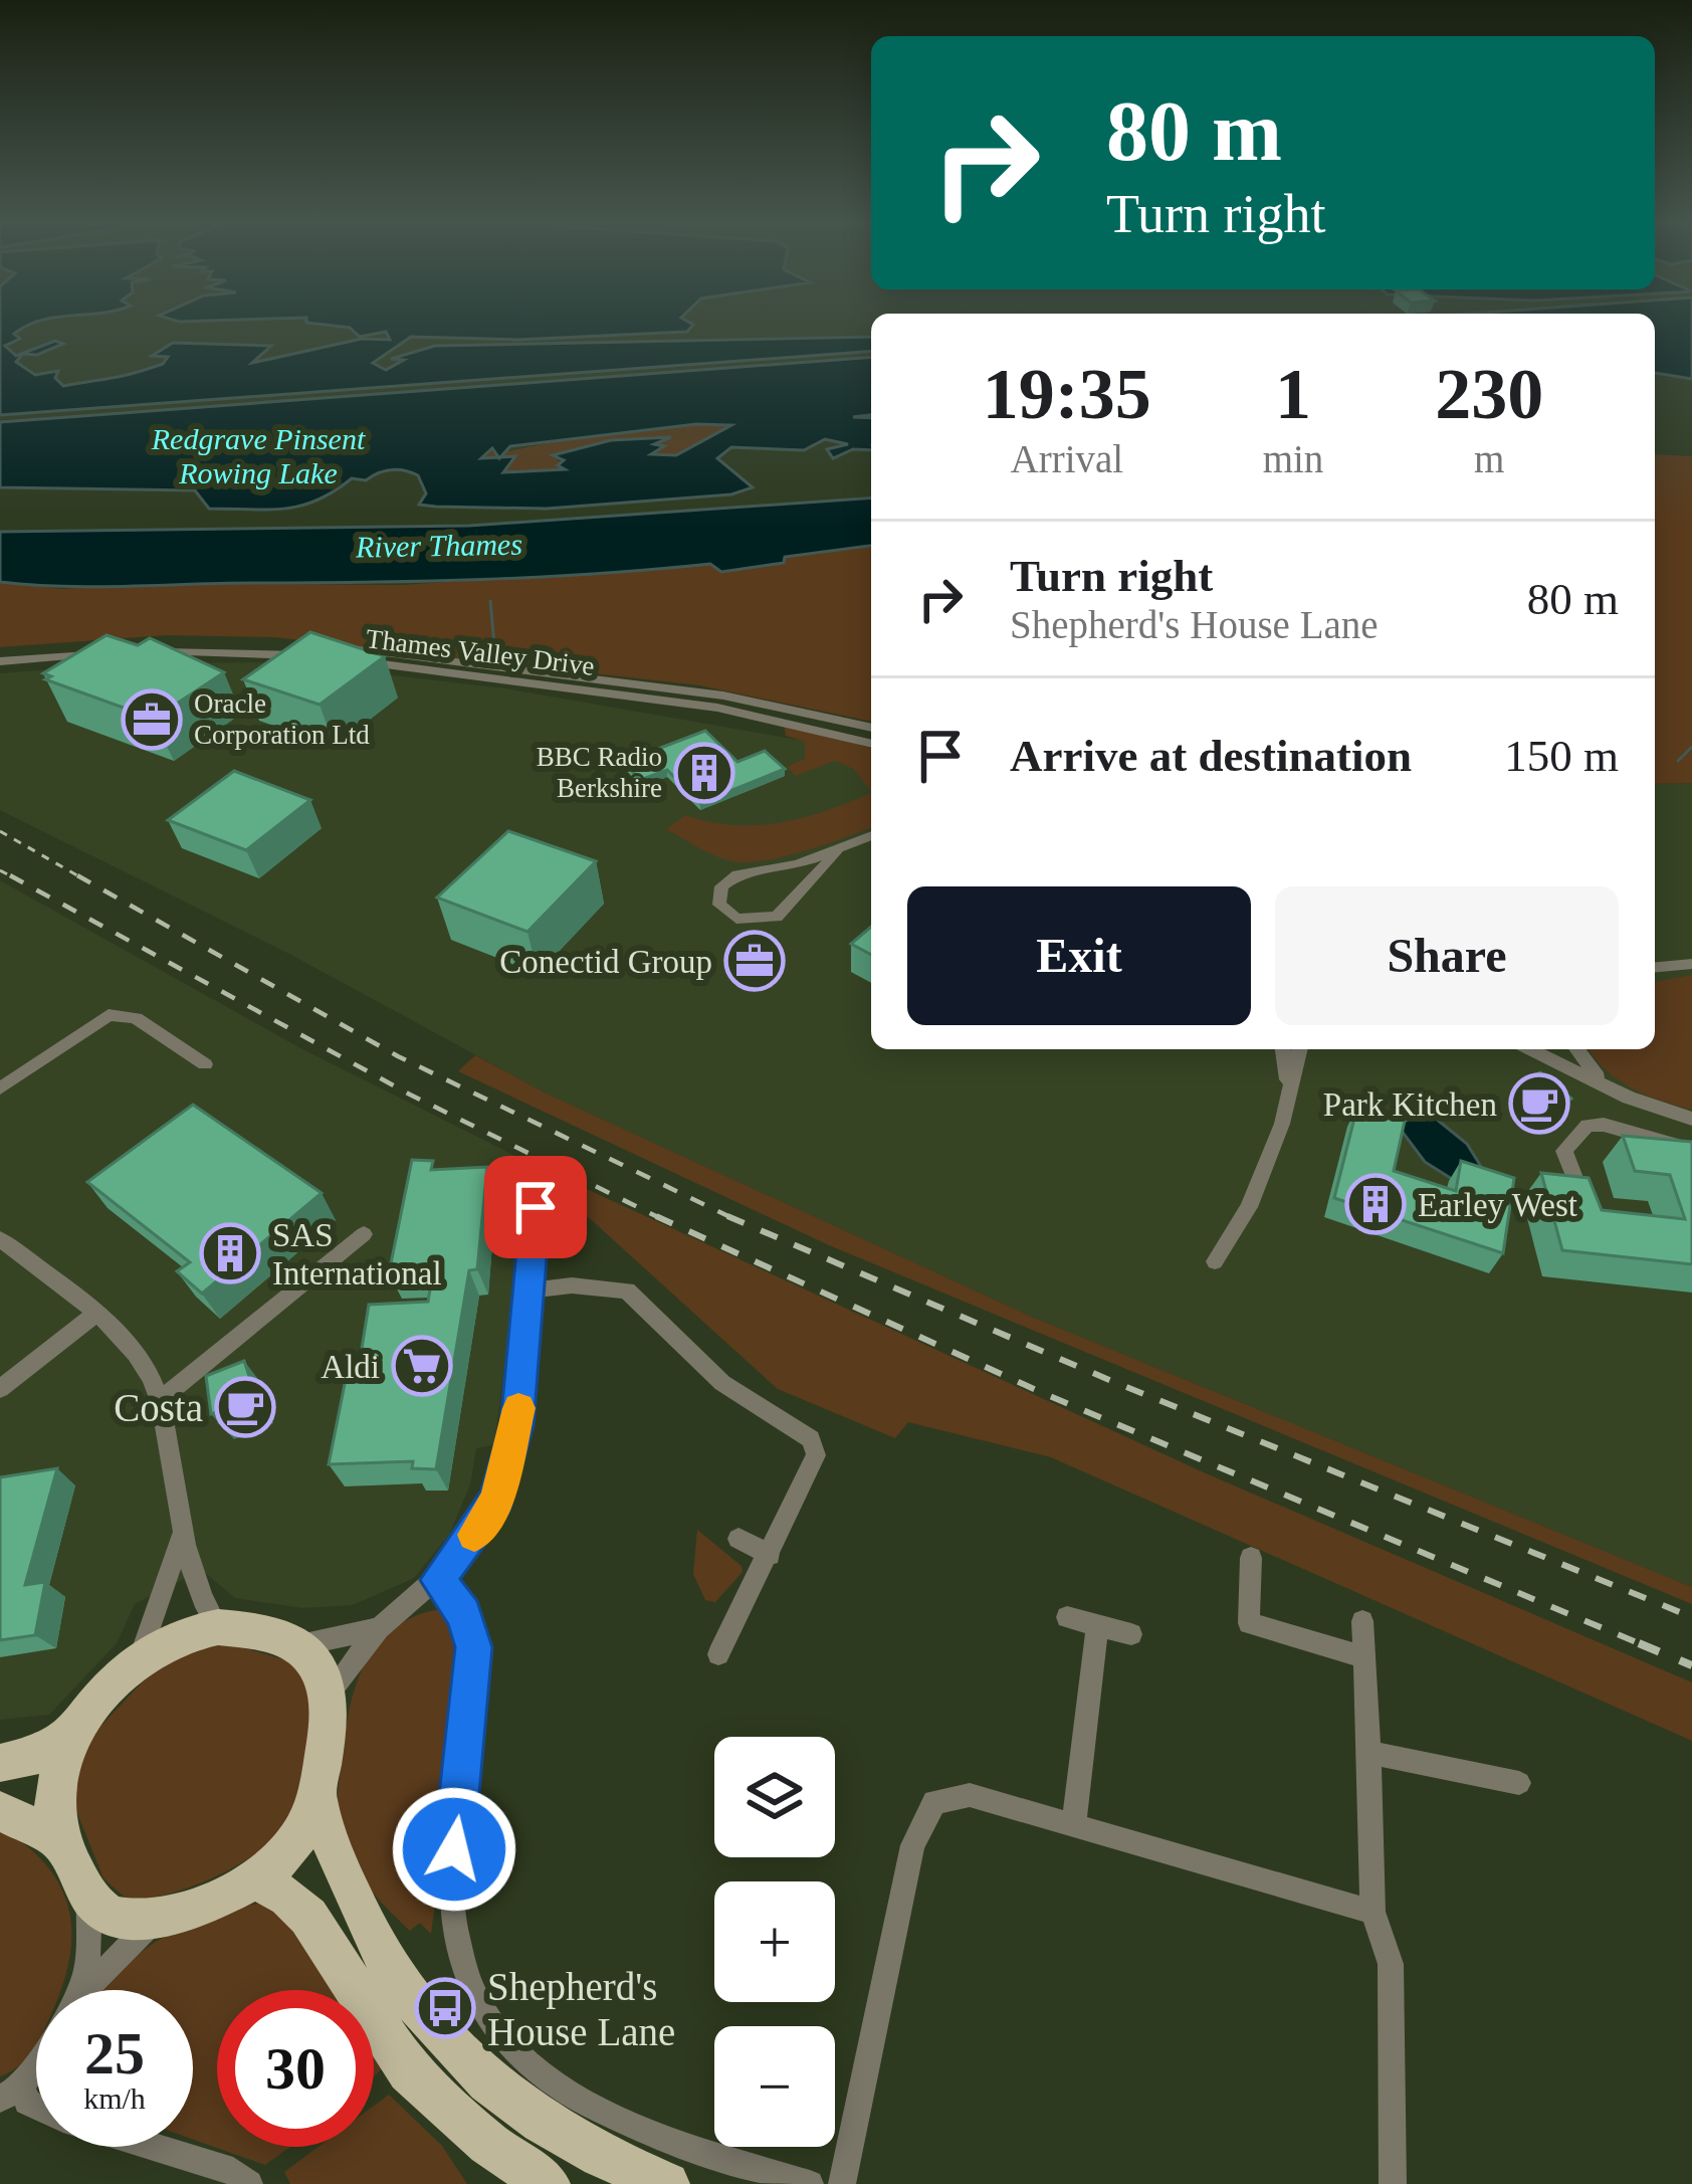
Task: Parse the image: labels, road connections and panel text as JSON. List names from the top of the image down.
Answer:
{
  "streets": {
    "street": ["Thames Valley Drive"]
  },
  "water": ["Redgrave Pinsent Rowing Lake", "River Thames"],
  "places": {
    "office": ["Oracle Corporation Ltd", "Conectid Group"],
    "building": ["BBC Radio Berkshire", "Earley West", "SAS International"],
    "cafe": ["Park Kitchen", "Costa"],
    "supermarket": ["Aldi"],
    "bus stop": ["Shepherd's House Lane"]
  },
  "page": {
    "turn": ["80 m", "Turn right"],
    "eta": [
      "19:35",
      "Arrival",
      "1",
      "min",
      "230",
      "m"
    ],
    "list": [
      {
        "name": "Turn right",
        "note": "Shepherd's House Lane",
        "value": "80 m"
      },
      {
        "name": "Arrive at destination",
        "value": "150 m"
      }
    ],
    "buttons": ["Exit", "Share"],
    "map_buttons": ["+", "−"],
    "speed": "25 km/h",
    "limit": "30"
  }
}
